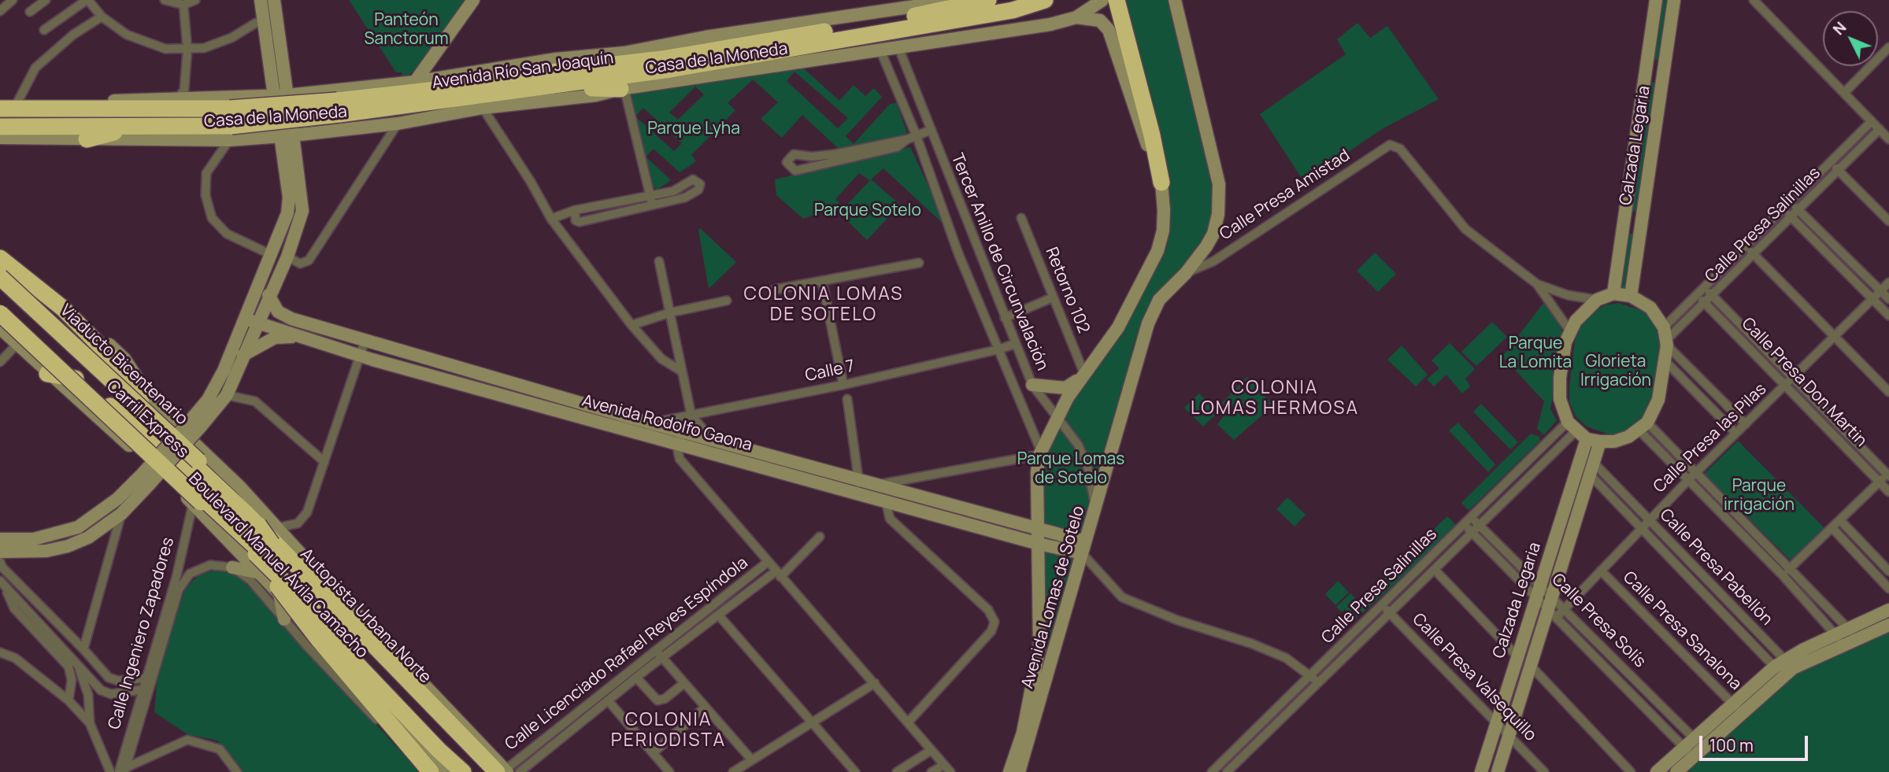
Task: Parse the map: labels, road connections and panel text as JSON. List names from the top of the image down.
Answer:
{
  "streets": {
    "highway": [
      "Avenida Río San Joaquín",
      "Viaducto Bicentenario",
      "Carril Express",
      "Boulevard Manuel Ávila Camacho",
      "Autopista Urbana Norte"
    ],
    "main road": [
      "Casa de la Moneda",
      "Calzada Legaria",
      "Avenida Rodolfo Gaona",
      "Avenida Lomas de Sotelo"
    ],
    "street": [
      "Calle Presa Amistad",
      "Calle Presa Salinillas",
      "Tercer Anillo de Circunvalación",
      "Retorno 102",
      "Calle 7",
      "Calle Presa Don Martin",
      "Calle Presa las Pilas",
      "Calle Presa Pabellón",
      "Calle Presa Solís",
      "Calle Presa Sanalona",
      "Calle Ingeniero Zapadores",
      "Calle Licenciado Rafael Reyes Espíndola",
      "Calle Presa Valsequillo"
    ]
  },
  "crossings": [
    ["Casa de la Moneda", "Avenida Río San Joaquín"],
    ["Casa de la Moneda", "Tercer Anillo de Circunvalación"],
    ["Casa de la Moneda", "Avenida Lomas de Sotelo"],
    ["Calzada Legaria", "Calle Presa Salinillas"],
    ["Calzada Legaria", "Calle Presa las Pilas"],
    ["Calzada Legaria", "Calle Presa Pabellón"],
    ["Calzada Legaria", "Calle Presa Solís"],
    ["Calzada Legaria", "Calle Presa Valsequillo"],
    ["Calle Presa Amistad", "Avenida Lomas de Sotelo"],
    ["Calle Presa Salinillas", "Calle Presa Don Martin"],
    ["Calle Presa Salinillas", "Calle Presa Solís"],
    ["Calle Presa Salinillas", "Calle Presa Valsequillo"],
    ["Tercer Anillo de Circunvalación", "Calle 7"],
    ["Tercer Anillo de Circunvalación", "Avenida Lomas de Sotelo"],
    ["Retorno 102", "Avenida Lomas de Sotelo"],
    ["Viaducto Bicentenario", "Autopista Urbana Norte"],
    ["Calle 7", "Avenida Rodolfo Gaona"],
    ["Calle Presa Don Martin", "Calle Presa las Pilas"],
    ["Carril Express", "Boulevard Manuel Ávila Camacho"],
    ["Carril Express", "Autopista Urbana Norte"],
    ["Avenida Rodolfo Gaona", "Avenida Lomas de Sotelo"],
    ["Calle Presa las Pilas", "Calle Presa Pabellón"],
    ["Calle Presa las Pilas", "Calle Presa Solís"],
    ["Calle Presa las Pilas", "Calle Presa Sanalona"],
    ["Boulevard Manuel Ávila Camacho", "Autopista Urbana Norte"],
    ["Boulevard Manuel Ávila Camacho", "Calle Ingeniero Zapadores"],
    ["Boulevard Manuel Ávila Camacho", "Calle Licenciado Rafael Reyes Espíndola"],
    ["Autopista Urbana Norte", "Calle Ingeniero Zapadores"]
  ],
  "districts": ["COLONIA LOMAS DE SOTELO", "COLONIA LOMAS HERMOSA", "COLONIA PERIODISTA"],
  "parks": [
    "Panteón Sanctorum",
    "Parque Lyha",
    "Parque Sotelo",
    "Parque La Lomita",
    "Glorieta Irrigación",
    "Parque Lomas de Sotelo",
    "Parque irrigación"
  ],
  "scale_bar": "100 m",
  "north": "top left"
}
